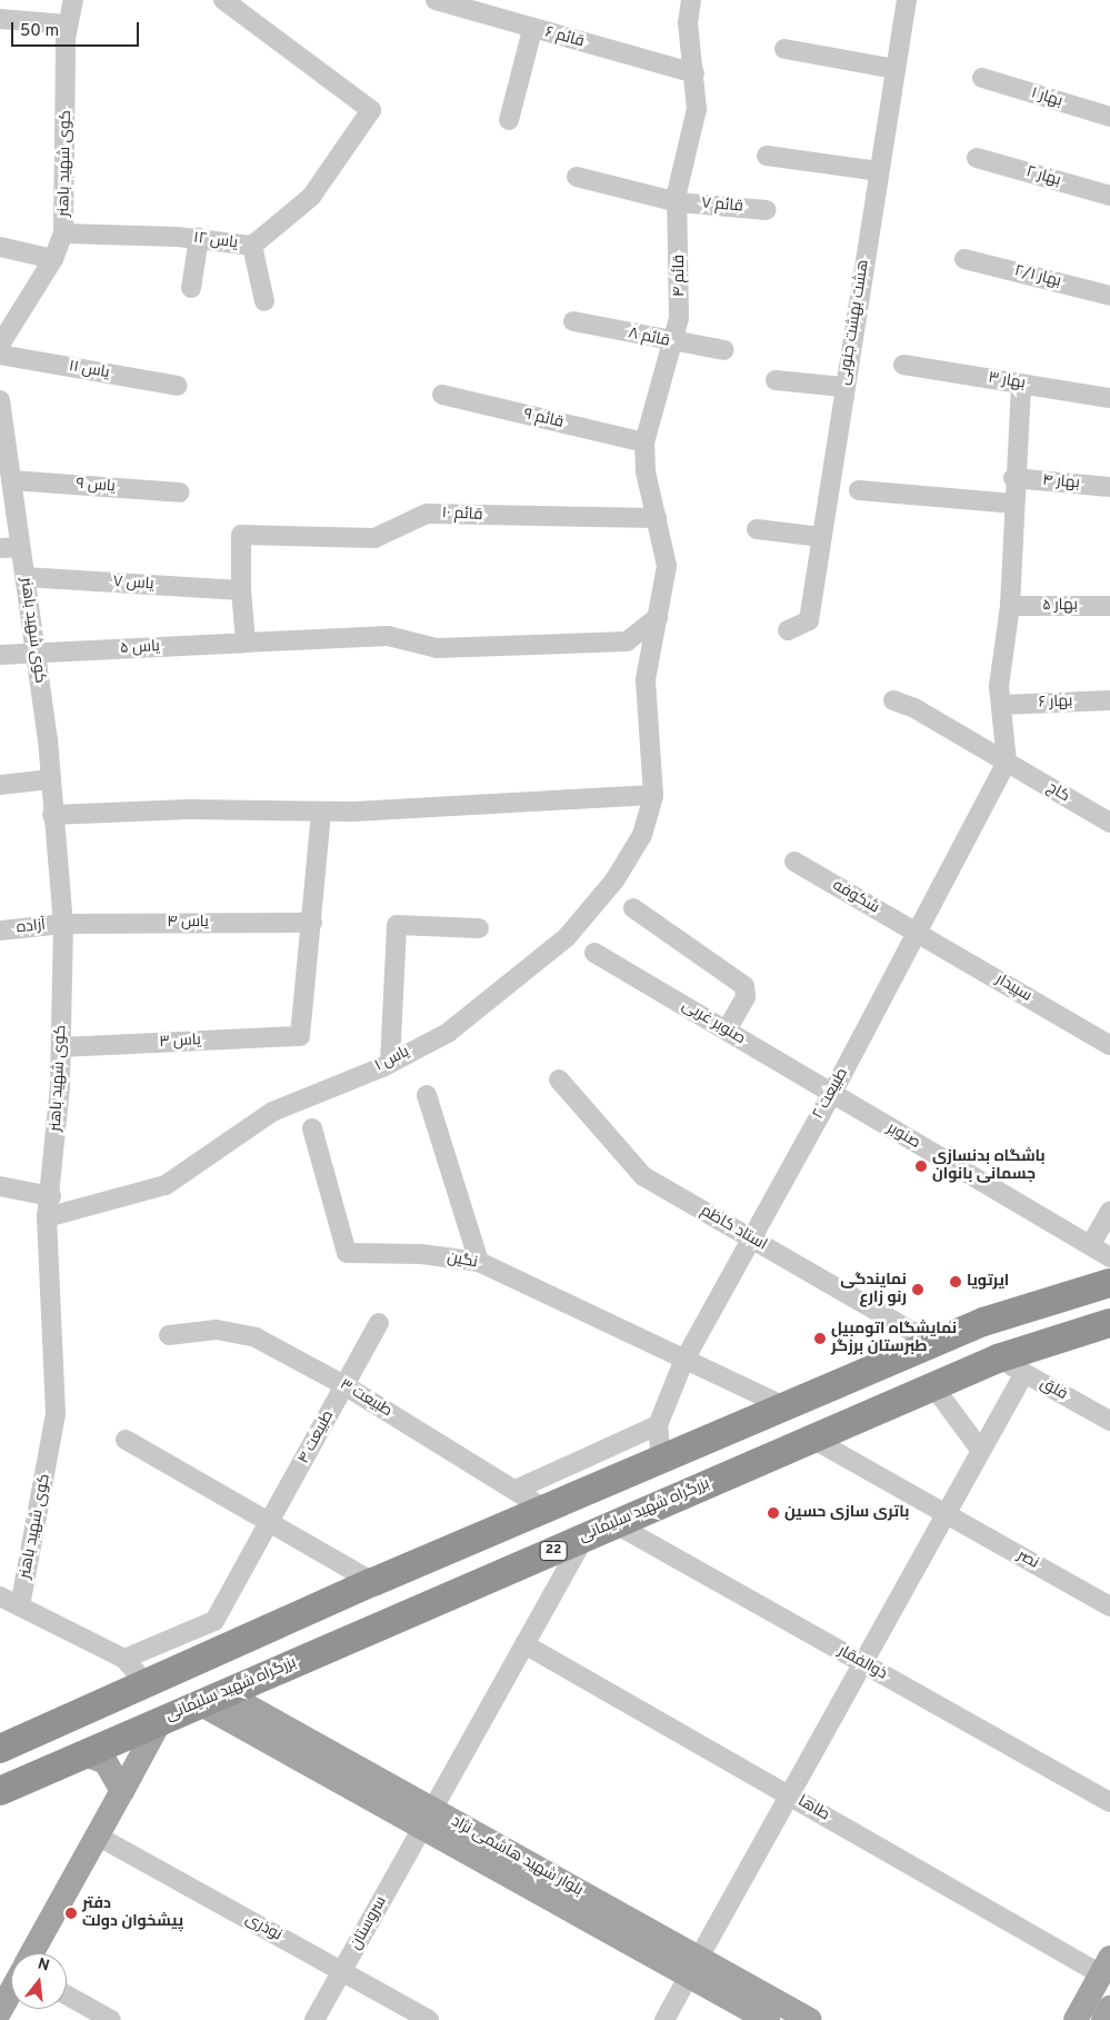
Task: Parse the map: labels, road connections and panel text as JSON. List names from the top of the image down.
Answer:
{
  "streets": {
    "highway": ["بزرگراه شهید سلیمانی", "22"],
    "main road": ["بلوار شهید هاشمی نژاد"],
    "street": [
      "قائم ۶",
      "بهار ۱",
      "کوی شهید باهنر",
      "بهار ۲",
      "قائم ۷",
      "یاس ۱۲",
      "قائم ۴",
      "بهار ۲/۱",
      "هشت بهشت جنوبی",
      "قائم ۸",
      "یاس ۱۱",
      "بهار ۳",
      "قائم ۹",
      "بهار ۴",
      "یاس ۹",
      "قائم ۱۰",
      "یاس ۷",
      "بهار ۵",
      "یاس ۵",
      "بهار ۶",
      "کاج",
      "شکوفه",
      "یاس ۴",
      "آزاده",
      "سپیدار",
      "صنوبر غربی",
      "یاس ۳",
      "یاس ۱",
      "طبیعت ۲",
      "صنوبر",
      "استاد کاظم",
      "نگین",
      "فلق",
      "طبیعت ٣",
      "طبیعت ۴",
      "نصر",
      "ذوالفقار",
      "طاها",
      "سروستان",
      "نوذری"
    ]
  },
  "crossings": [
    ["قائم ۶", "قائم ۴"],
    ["کوی شهید باهنر", "یاس ۱۲"],
    ["کوی شهید باهنر", "یاس ۹"],
    ["کوی شهید باهنر", "یاس ۷"],
    ["کوی شهید باهنر", "یاس ۵"],
    ["کوی شهید باهنر", "یاس ۴"],
    ["کوی شهید باهنر", "آزاده"],
    ["کوی شهید باهنر", "یاس ۳"],
    ["کوی شهید باهنر", "یاس ۱"],
    ["قائم ۷", "قائم ۴"],
    ["قائم ۴", "قائم ۸"],
    ["قائم ۴", "قائم ۹"],
    ["قائم ۴", "قائم ۱۰"],
    ["قائم ۴", "یاس ۵"],
    ["قائم ۴", "یاس ۱"],
    ["قائم ۱۰", "یاس ۷"],
    ["کاج", "طبیعت ۲"],
    ["شکوفه", "سپیدار"],
    ["شکوفه", "طبیعت ۲"],
    ["یاس ۴", "آزاده"],
    ["یاس ۴", "یاس ۳"],
    ["سپیدار", "طبیعت ۲"],
    ["صنوبر غربی", "طبیعت ۲"],
    ["صنوبر غربی", "صنوبر"],
    ["طبیعت ۲", "صنوبر"],
    ["طبیعت ۲", "استاد کاظم"],
    ["طبیعت ۲", "نگین"],
    ["فلق", "بزرگراه شهید سلیمانی"],
    ["طبیعت ٣", "طبیعت ۴"],
    ["بزرگراه شهید سلیمانی", "نصر"],
    ["بزرگراه شهید سلیمانی", "ذوالفقار"],
    ["بزرگراه شهید سلیمانی", "بلوار شهید هاشمی نژاد"],
    ["بزرگراه شهید سلیمانی", "سروستان"],
    ["طاها", "سروستان"],
    ["بلوار شهید هاشمی نژاد", "سروستان"],
    ["سروستان", "نوذری"]
  ],
  "places": [
    "باشگاه بدنسازی جسمانی بانوان",
    "ایرتویا",
    "نمایندگی رنو زارع",
    "نمایشگاه اتومبیل طبرستان برزگر",
    "باتری سازی حسین",
    "دفتر پیشخوان دولت"
  ],
  "scale_bar": "50 m",
  "north": "top"
}
